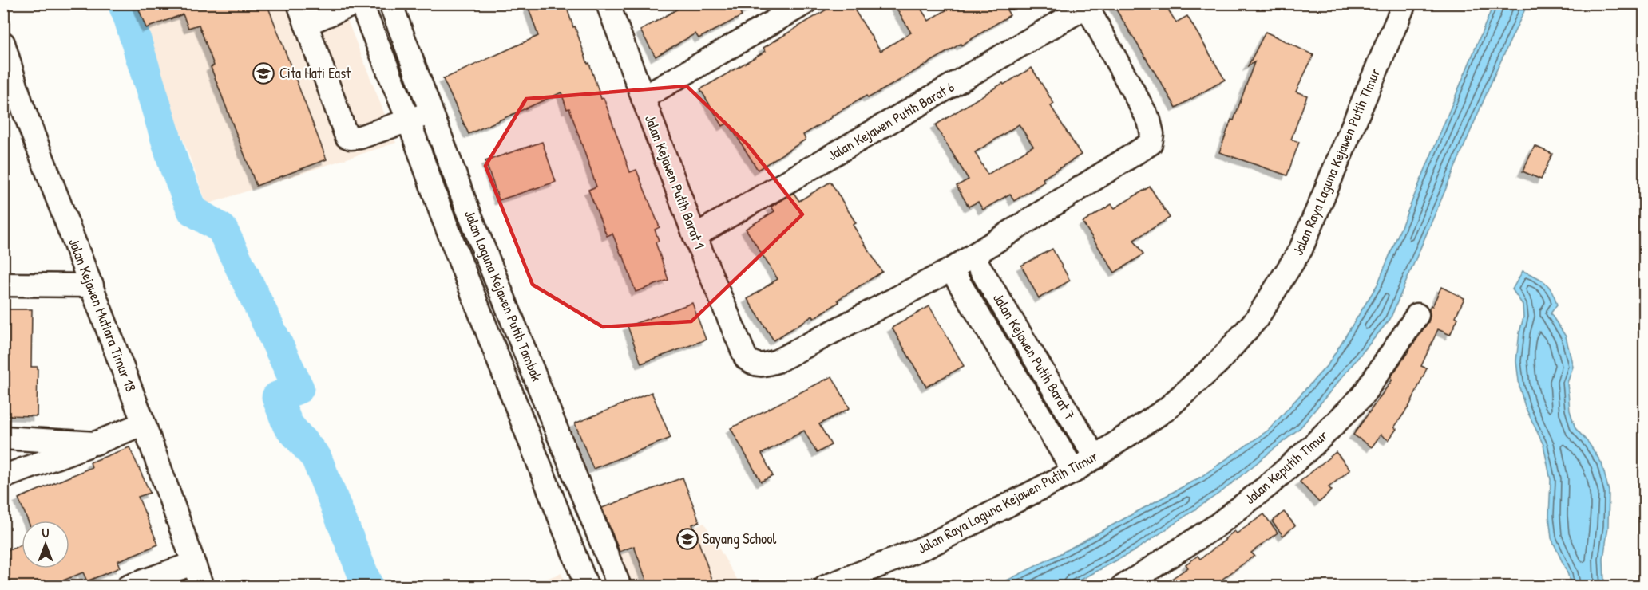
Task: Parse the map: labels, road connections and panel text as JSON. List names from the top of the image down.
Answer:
{
  "streets": {
    "street": [
      "Jalan Kejawen Putih Barat 6",
      "Jalan Raya Laguna Kejawen Putih Timur",
      "Jalan Kejawen Putih Barat 1",
      "Jalan Laguna Kejawen Putih Tambak",
      "Jalan Kejawen Mutiara Timur 18",
      "Jalan Kejawen Putih Barat 7",
      "Jalan Keputih Timur"
    ]
  },
  "crossings": [
    ["Jalan Kejawen Putih Barat 6", "Jalan Kejawen Putih Barat 1"],
    ["Jalan Raya Laguna Kejawen Putih Timur", "Jalan Kejawen Putih Barat 7"],
    ["Jalan Kejawen Putih Barat 1", "Jalan Kejawen Putih Barat 7"]
  ],
  "places": {
    "school or university": ["Cita Hati East", "Sayang School"]
  },
  "north": "top"
}
